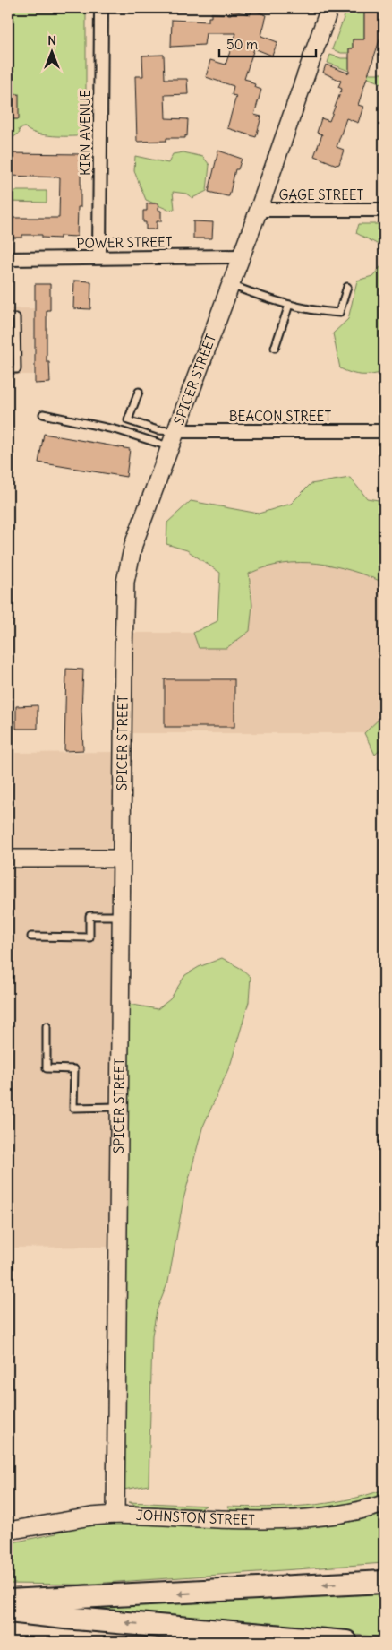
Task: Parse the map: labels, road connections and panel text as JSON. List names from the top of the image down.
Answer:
{
  "streets": {
    "street": [
      "KIRN AVENUE",
      "GAGE STREET",
      "POWER STREET",
      "SPICER STREET",
      "BEACON STREET",
      "JOHNSTON STREET"
    ]
  },
  "crossings": [
    ["KIRN AVENUE", "POWER STREET"],
    ["GAGE STREET", "SPICER STREET"],
    ["POWER STREET", "SPICER STREET"],
    ["SPICER STREET", "BEACON STREET"],
    ["SPICER STREET", "JOHNSTON STREET"]
  ],
  "scale_bar": "50 m",
  "north": "top"
}
